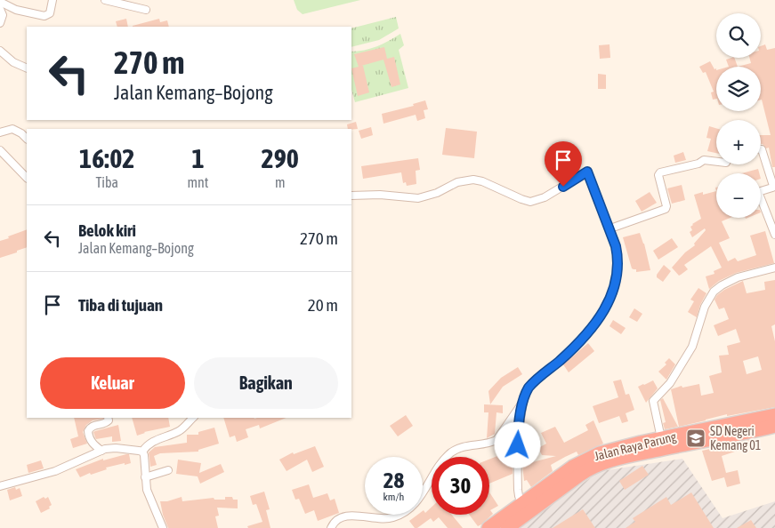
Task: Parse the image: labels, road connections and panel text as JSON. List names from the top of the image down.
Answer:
{
  "streets": {
    "highway": ["Jalan Raya Parung"]
  },
  "places": {
    "school or university": ["SD Negeri Kemang 01"]
  },
  "page": {
    "map_buttons": ["+", "−"],
    "turn": ["270 m", "Jalan Kemang–Bojong"],
    "eta": [
      "16:02",
      "Tiba",
      "1",
      "mnt",
      "290",
      "m"
    ],
    "list": [
      {
        "name": "Belok kiri",
        "note": "Jalan Kemang–Bojong",
        "value": "270 m"
      },
      {
        "name": "Tiba di tujuan",
        "value": "20 m"
      }
    ],
    "buttons": ["Keluar", "Bagikan"],
    "speed": "28 km/h",
    "limit": "30"
  }
}
